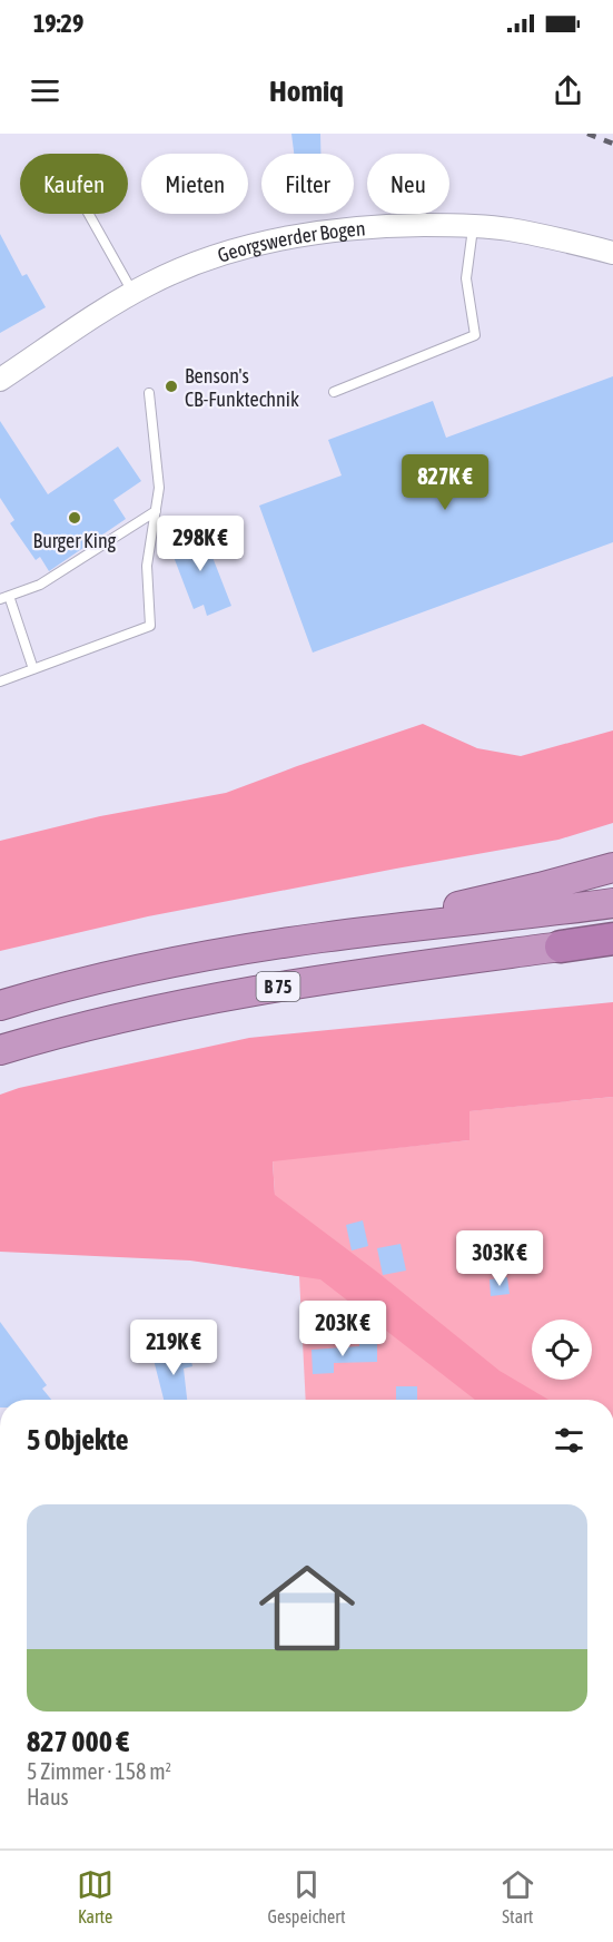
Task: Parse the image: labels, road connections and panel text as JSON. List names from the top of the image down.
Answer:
{
  "streets": {
    "highway": ["B 75"],
    "street": ["Georgswerder Bogen"]
  },
  "places": ["Benson's CB-Funktechnik", "Burger King"],
  "page": {
    "status": "19:29",
    "header": "Homiq",
    "chip": [
      "Kaufen",
      "Mieten",
      "Filter",
      "Neu"
    ],
    "price": [
      "827K €",
      "298K €",
      "303K €",
      "203K €",
      "219K €"
    ],
    "heading": "5 Objekte",
    "list": [
      {
        "name": "827 000 €",
        "note": "5 Zimmer · 158 m² · Haus"
      }
    ],
    "tabs": ["Karte", "Gespeichert", "Start"]
  }
}
